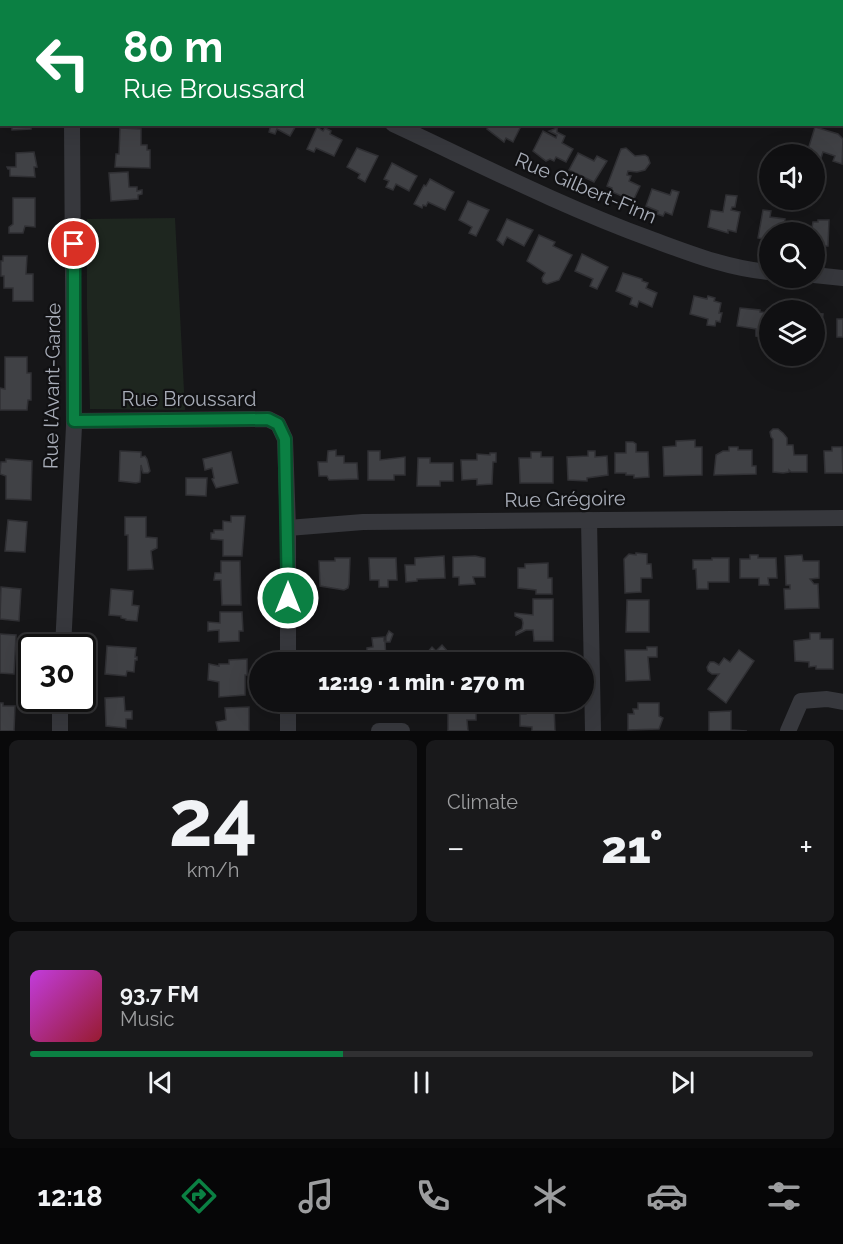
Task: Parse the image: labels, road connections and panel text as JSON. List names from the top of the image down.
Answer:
{
  "streets": {
    "street": [
      "Rue Gilbert-Finn",
      "Rue l'Avant-Garde",
      "Rue Broussard",
      "Rue Grégoire"
    ]
  },
  "crossings": [
    ["Rue l'Avant-Garde", "Rue Broussard"],
    ["Rue Broussard", "Rue Grégoire"]
  ],
  "page": {
    "turn": ["80 m", "Rue Broussard"],
    "limit": "30",
    "trip": "12:19 · 1 min · 270 m",
    "tile": [
      ["24", "km/h"],
      "Climate"
    ],
    "heat": ["−", "21°", "+"],
    "song": ["93.7 FM", "Music"],
    "tabs": "12:18"
  }
}
